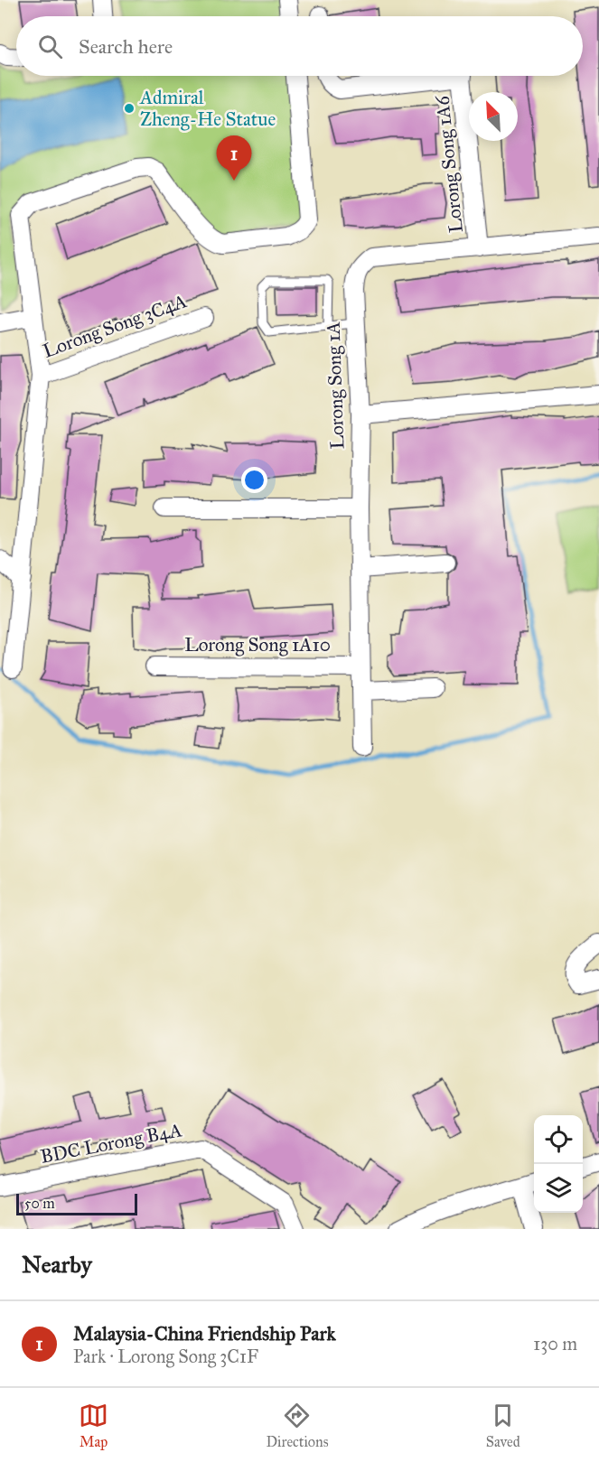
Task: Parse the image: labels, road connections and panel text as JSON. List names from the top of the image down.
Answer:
{
  "streets": {
    "street": [
      "Lorong Song 1A6",
      "Lorong Song 3C4A",
      "Lorong Song 1A",
      "Lorong Song 1A10",
      "BDC Lorong B4A"
    ]
  },
  "crossings": [
    ["Lorong Song 1A6", "Lorong Song 1A"],
    ["Lorong Song 1A", "Lorong Song 1A10"]
  ],
  "places": ["Admiral Zheng-He Statue"],
  "scale_bar": "50 m",
  "north": "top left",
  "page": {
    "search": "Search here",
    "pins": "1",
    "scale": "50 m",
    "heading": "Nearby",
    "list": [
      {
        "mark": "1",
        "name": "Malaysia-China Friendship Park",
        "note": "Park · Lorong Song 3C1F",
        "value": "130 m"
      }
    ],
    "nav": ["Map", "Directions", "Saved"]
  }
}
